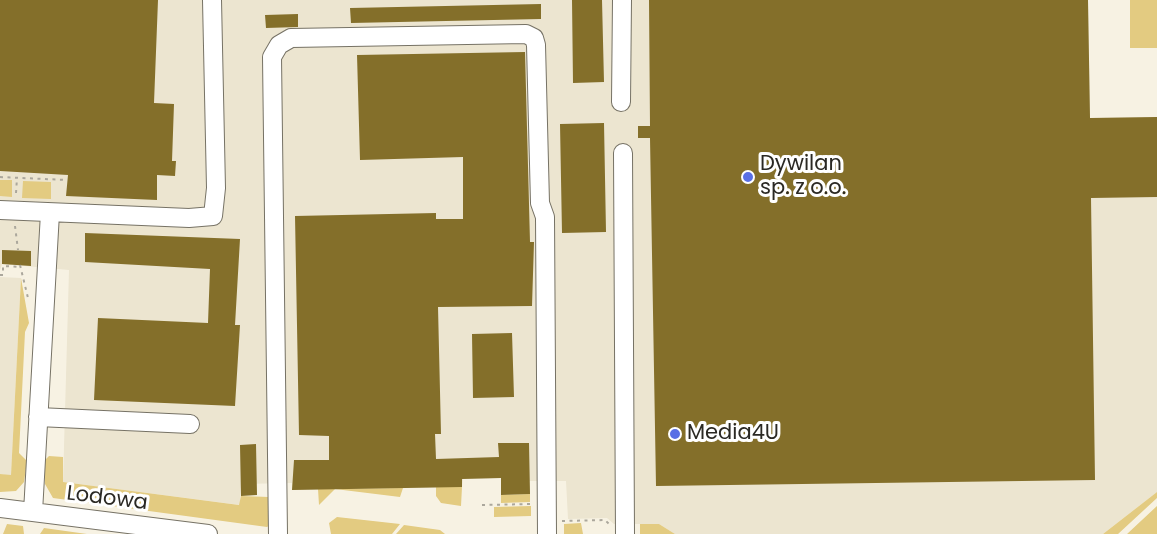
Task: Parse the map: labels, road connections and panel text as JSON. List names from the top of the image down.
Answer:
{
  "streets": {
    "street": ["Lodowa"]
  },
  "places": ["Dywilan sp. z o.o.", "Media4U"]
}
